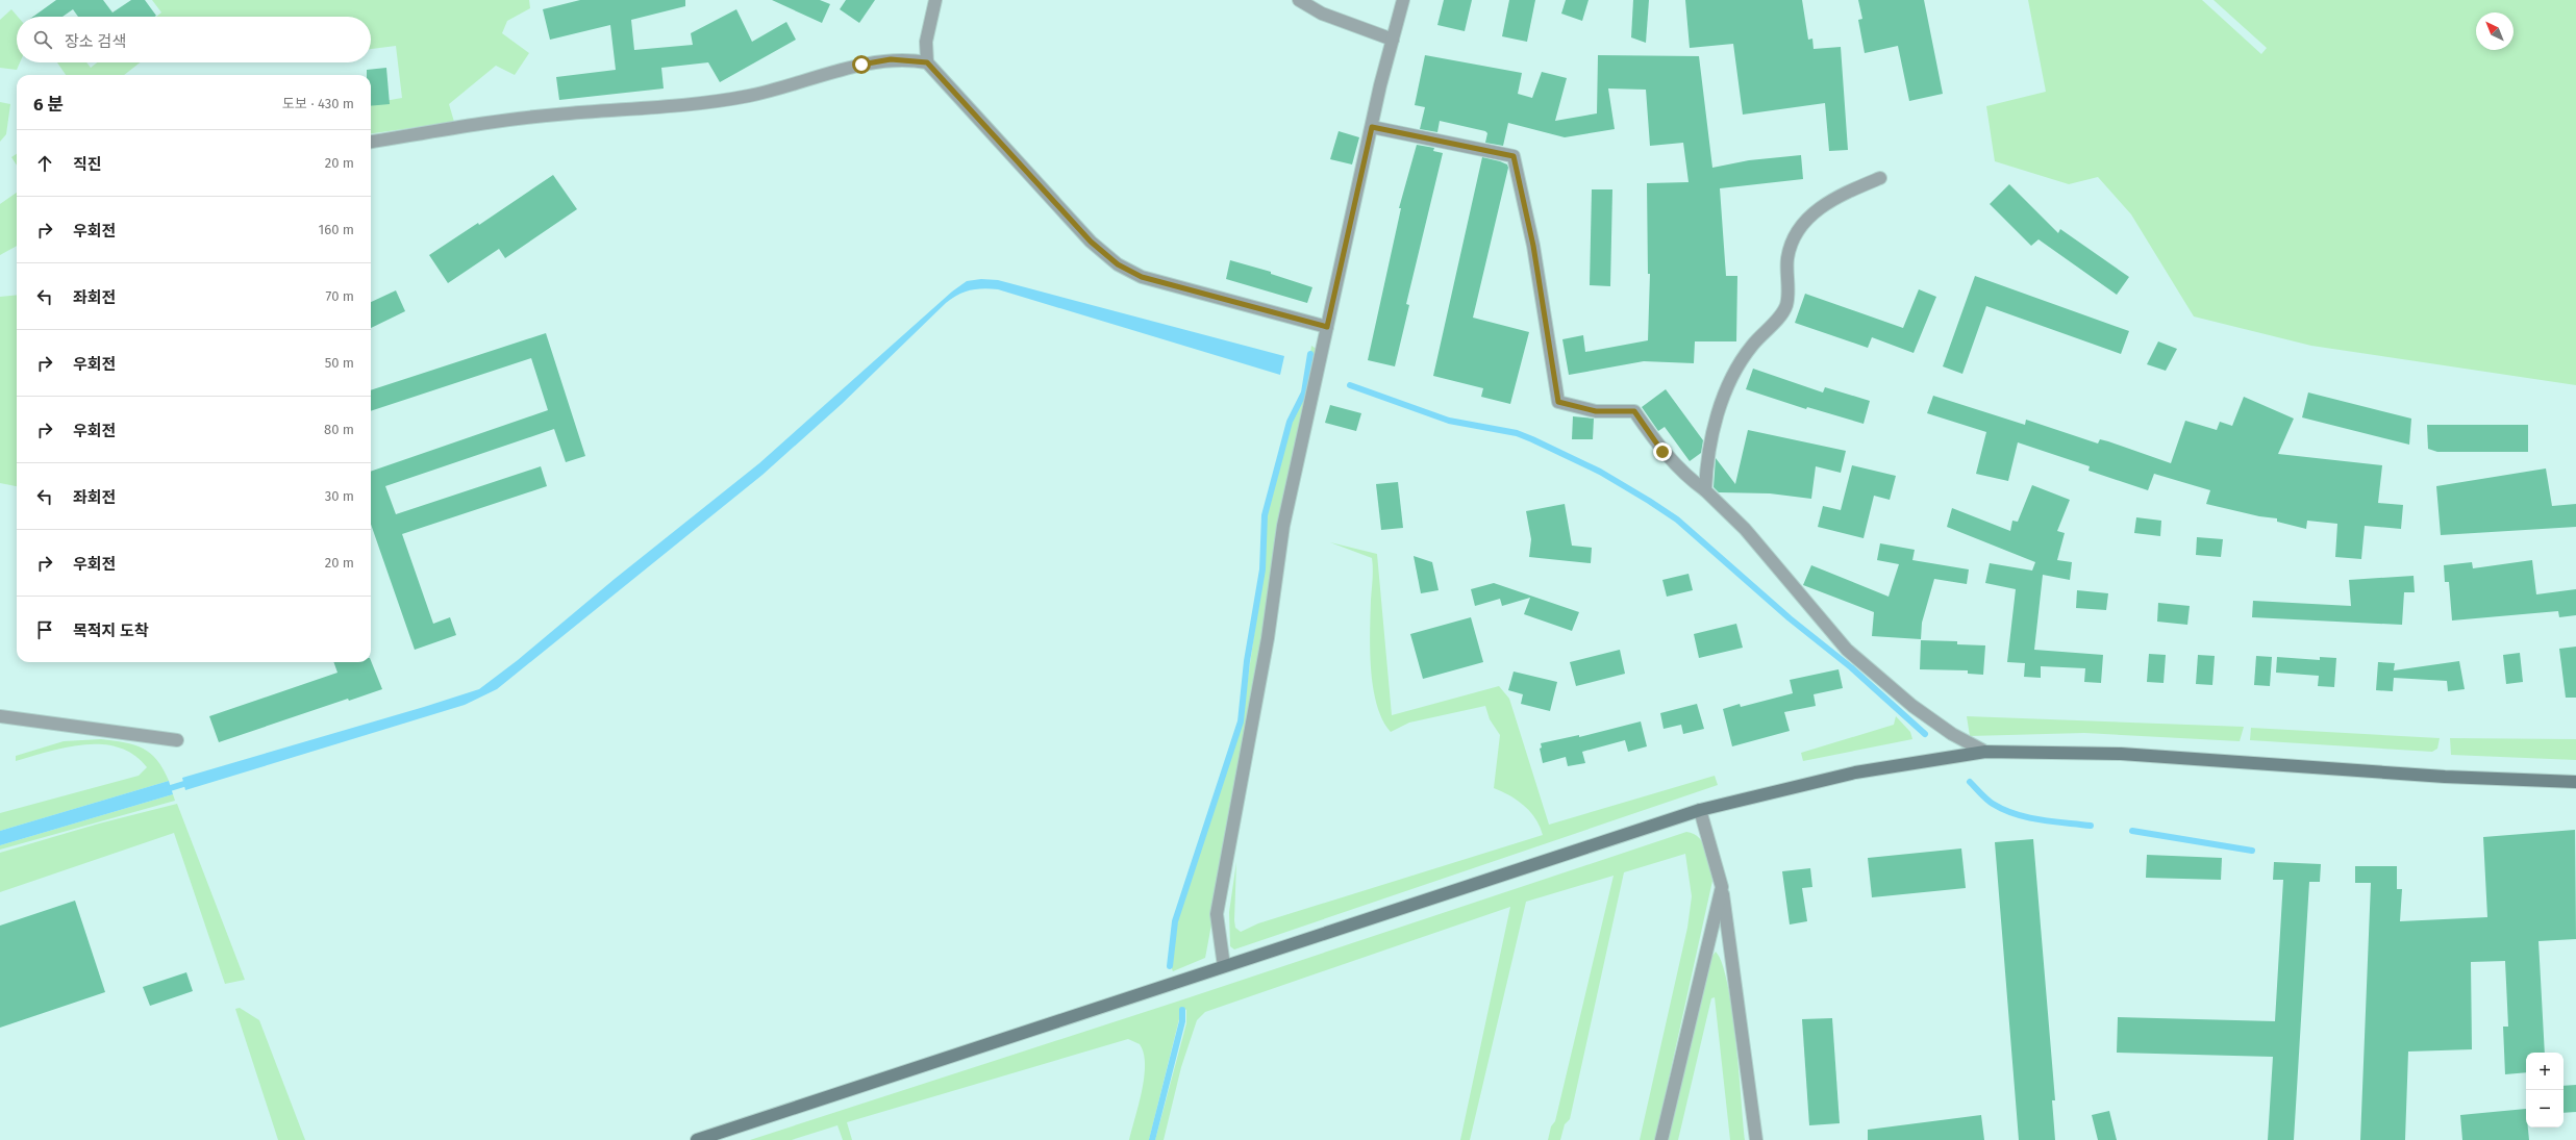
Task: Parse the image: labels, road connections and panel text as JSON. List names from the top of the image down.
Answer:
{
  "north": "top left",
  "page": {
    "search": "장소 검색",
    "heading": ["6 분", "도보 · 430 m"],
    "list": [
      ["직진", "20 m"],
      ["우회전", "160 m"],
      ["좌회전", "70 m"],
      ["우회전", "50 m"],
      ["우회전", "80 m"],
      ["좌회전", "30 m"],
      ["우회전", "20 m"],
      "목적지 도착"
    ],
    "map_buttons": ["+", "−"]
  }
}
